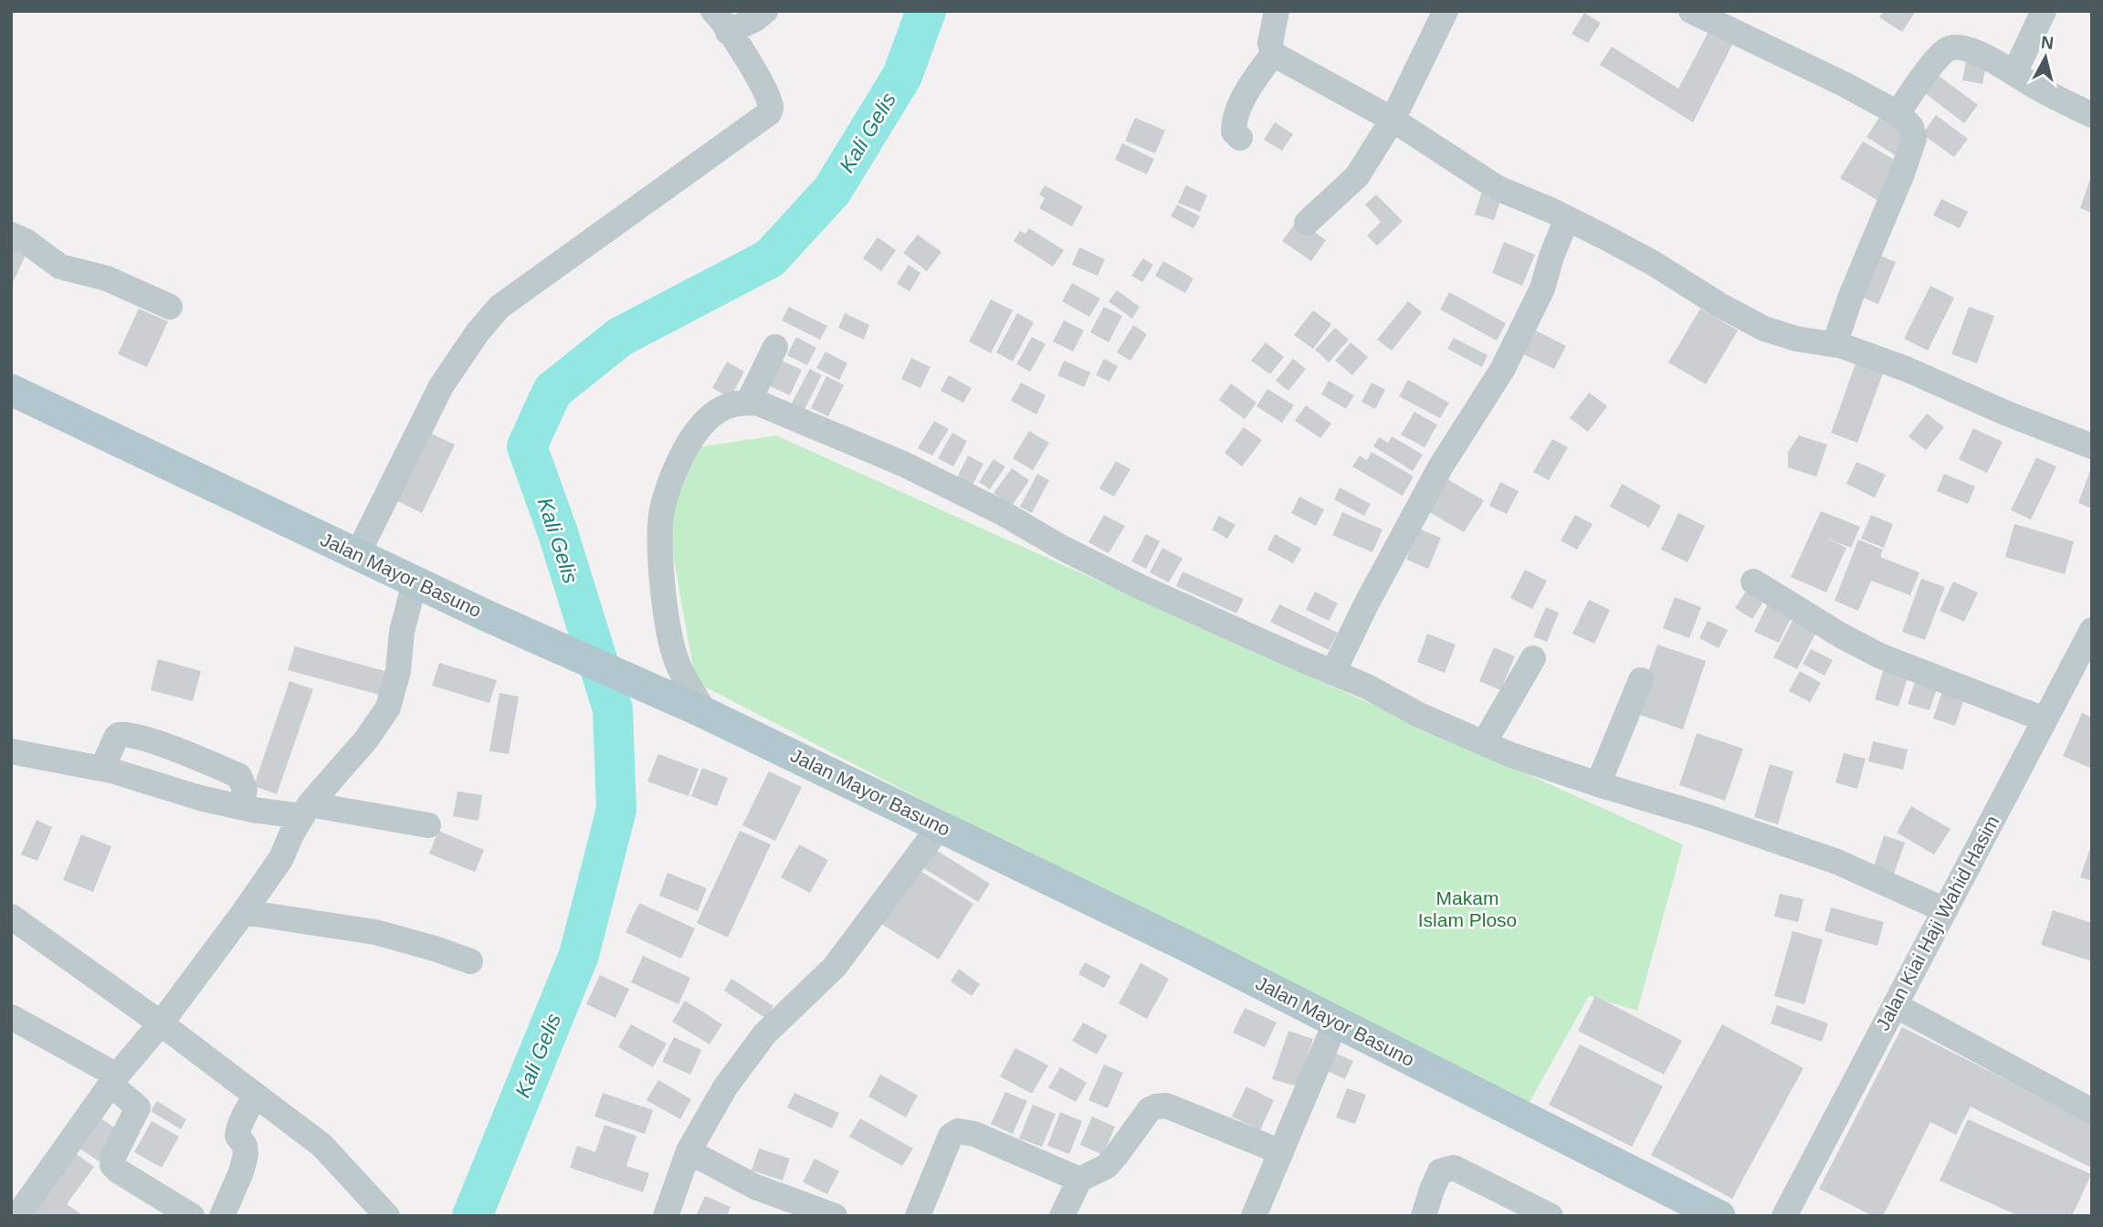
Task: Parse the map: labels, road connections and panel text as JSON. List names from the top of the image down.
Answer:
{
  "streets": {
    "main road": ["Jalan Mayor Basuno"],
    "street": ["Jalan Kiai Haji Wahid Hasim"]
  },
  "water": ["Kali Gelis"],
  "parks": ["Makam Islam Ploso"],
  "north": "top"
}
